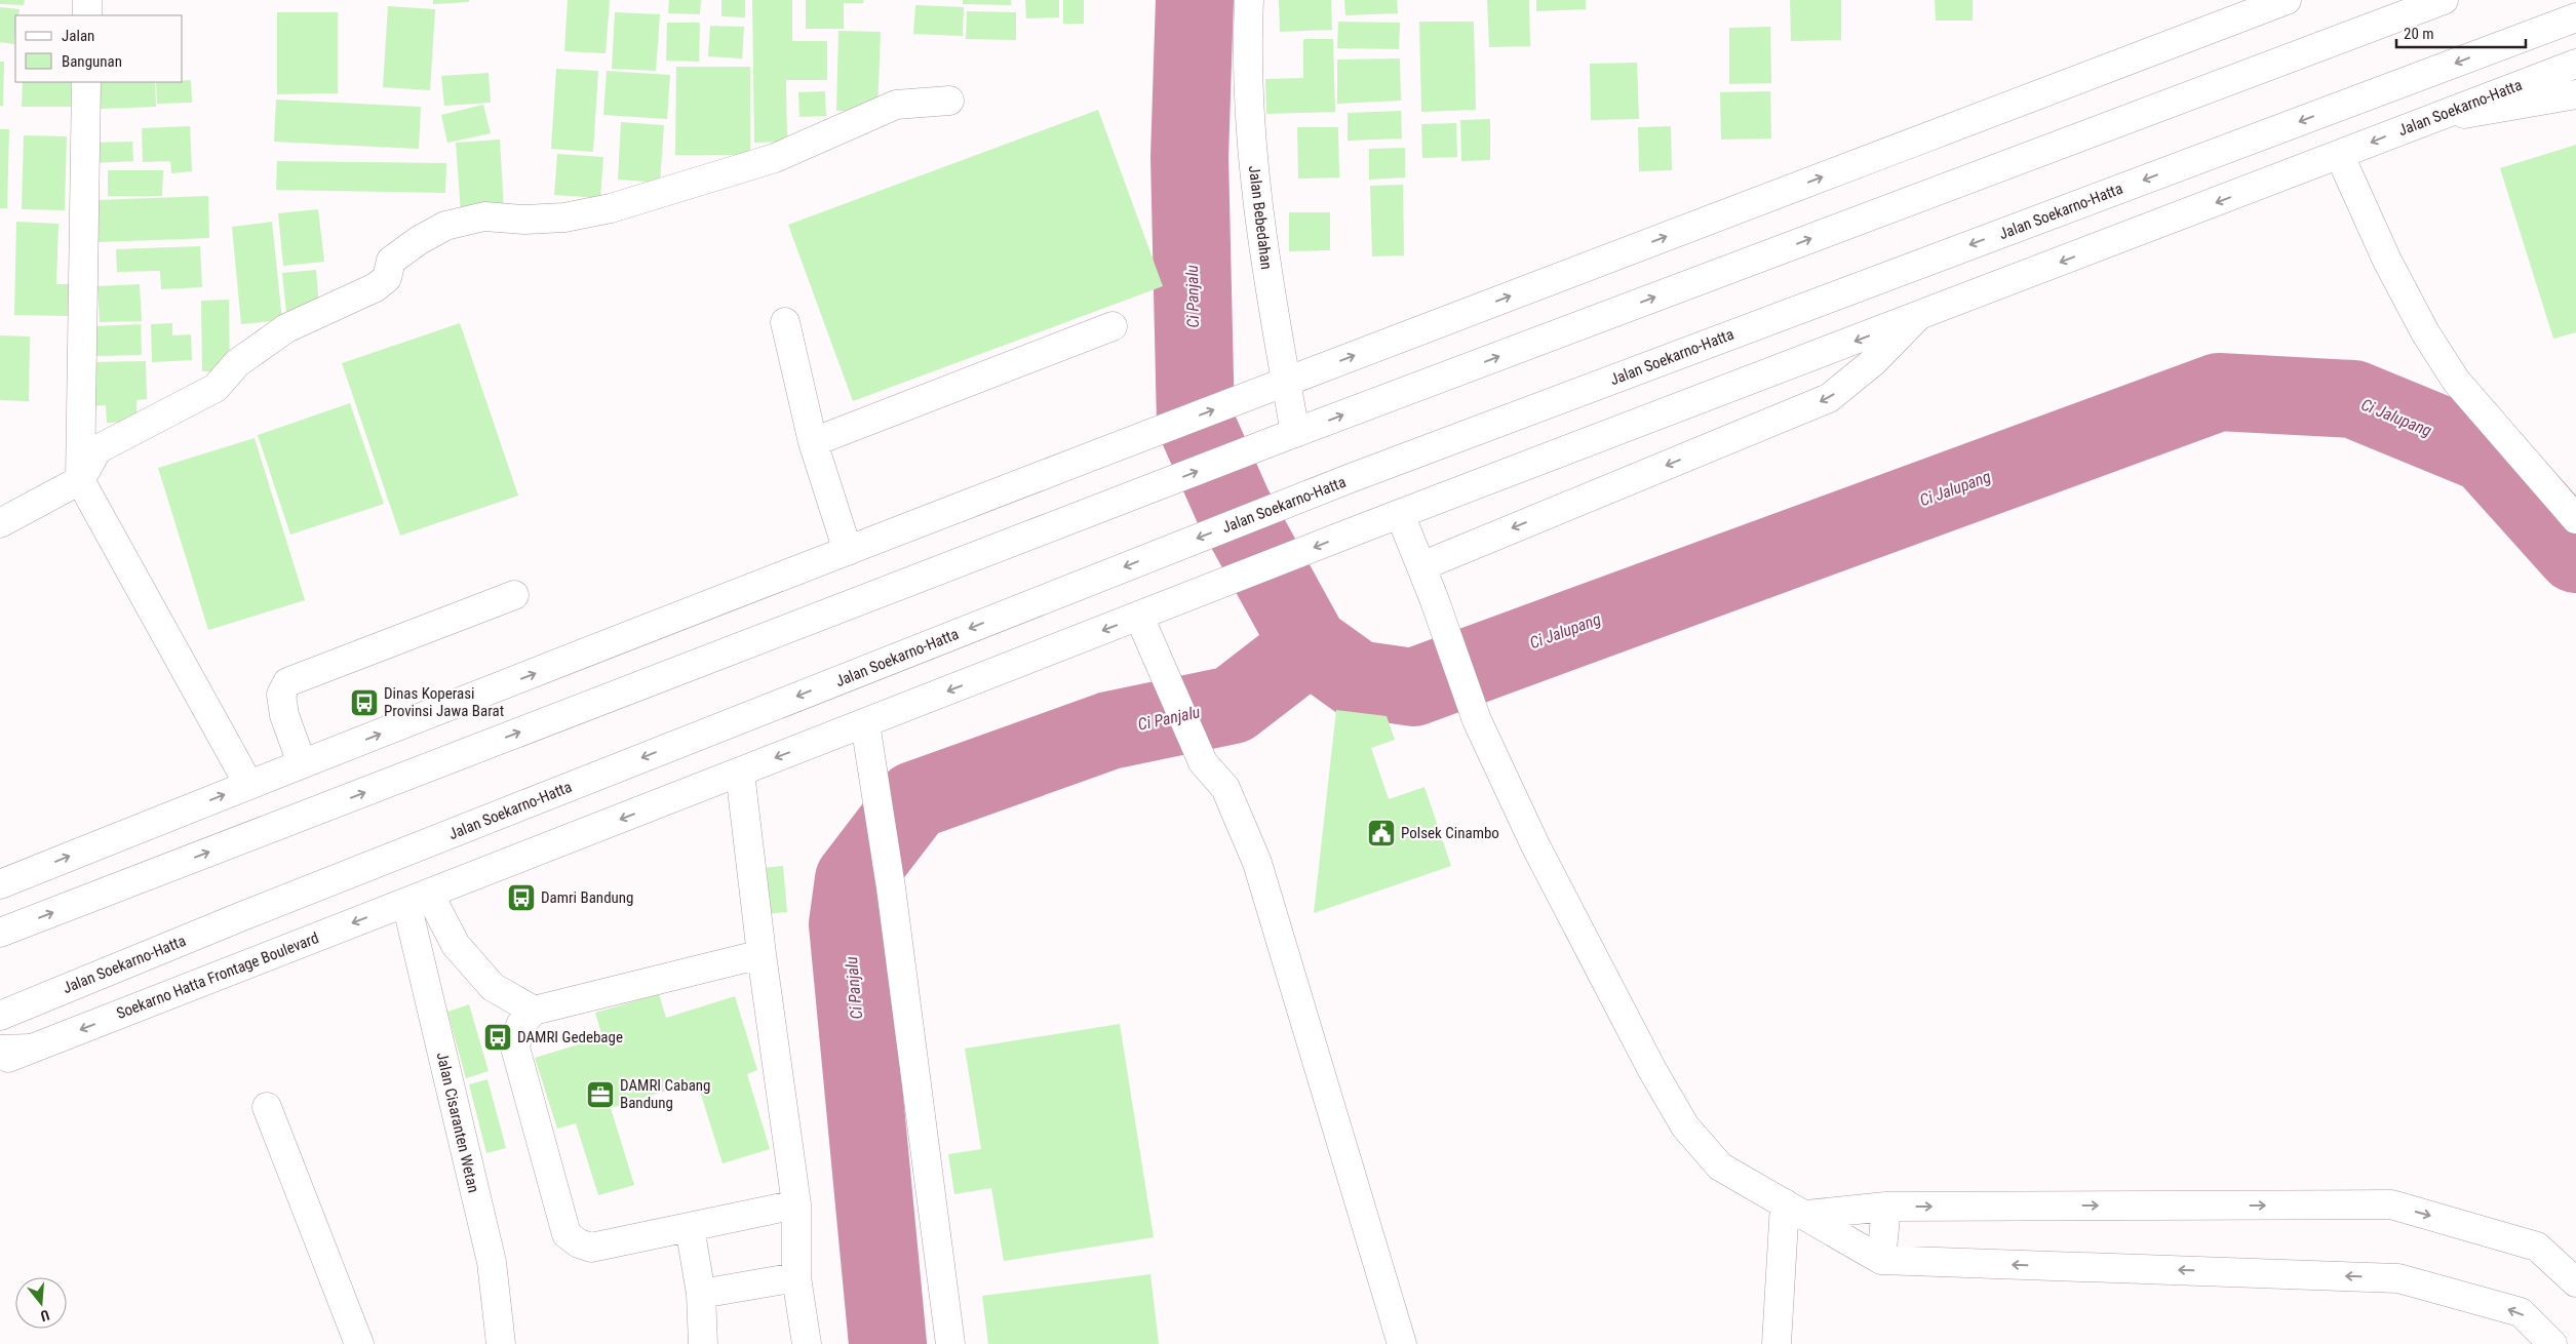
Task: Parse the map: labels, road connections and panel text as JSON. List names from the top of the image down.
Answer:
{
  "streets": {
    "main road": [
      "Jalan Soekarno-Hatta",
      "Jalan Bebedahan",
      "Soekarno Hatta Frontage Boulevard",
      "Jalan Cisaranten Wetan"
    ]
  },
  "crossings": [
    ["Soekarno Hatta Frontage Boulevard", "Jalan Cisaranten Wetan"]
  ],
  "water": ["Ci Panjalu", "Ci Jalupang"],
  "places": {
    "bus stop": ["Dinas Koperasi Provinsi Jawa Barat", "Damri Bandung", "DAMRI Gedebage"],
    "public building": ["Polsek Cinambo"],
    "office": ["DAMRI Cabang Bandung"]
  },
  "legend": ["Jalan", "Bangunan"],
  "scale_bar": "20 m",
  "north": "bottom"
}
